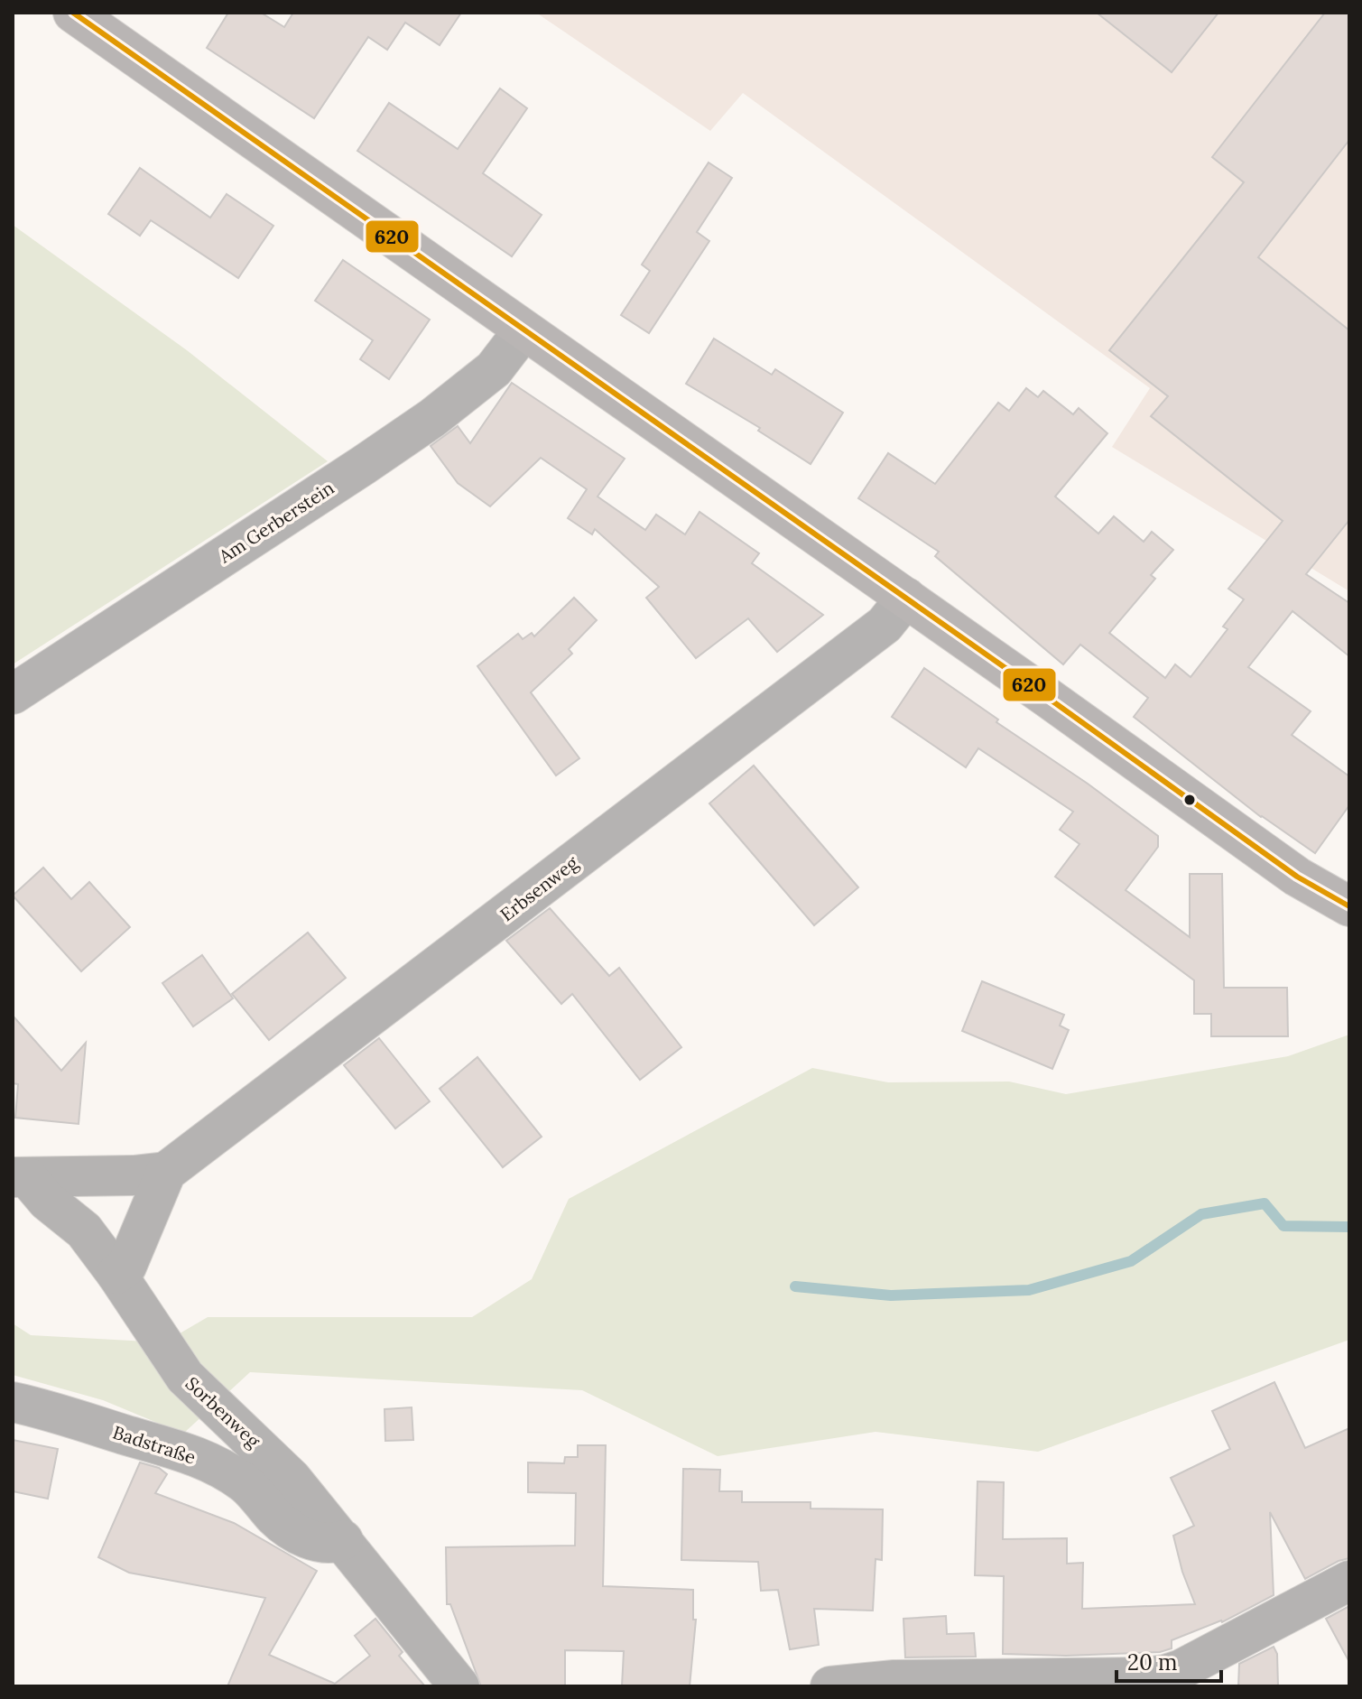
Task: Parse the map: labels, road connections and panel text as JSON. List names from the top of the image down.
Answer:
{
  "streets": {
    "street": [
      "Am Gerberstein",
      "Erbsenweg",
      "Sorbenweg",
      "Badstraße"
    ]
  },
  "crossings": [
    ["Erbsenweg", "Sorbenweg"],
    ["Sorbenweg", "Badstraße"]
  ],
  "lines": ["transit line 620"],
  "scale_bar": "20 m"
}
